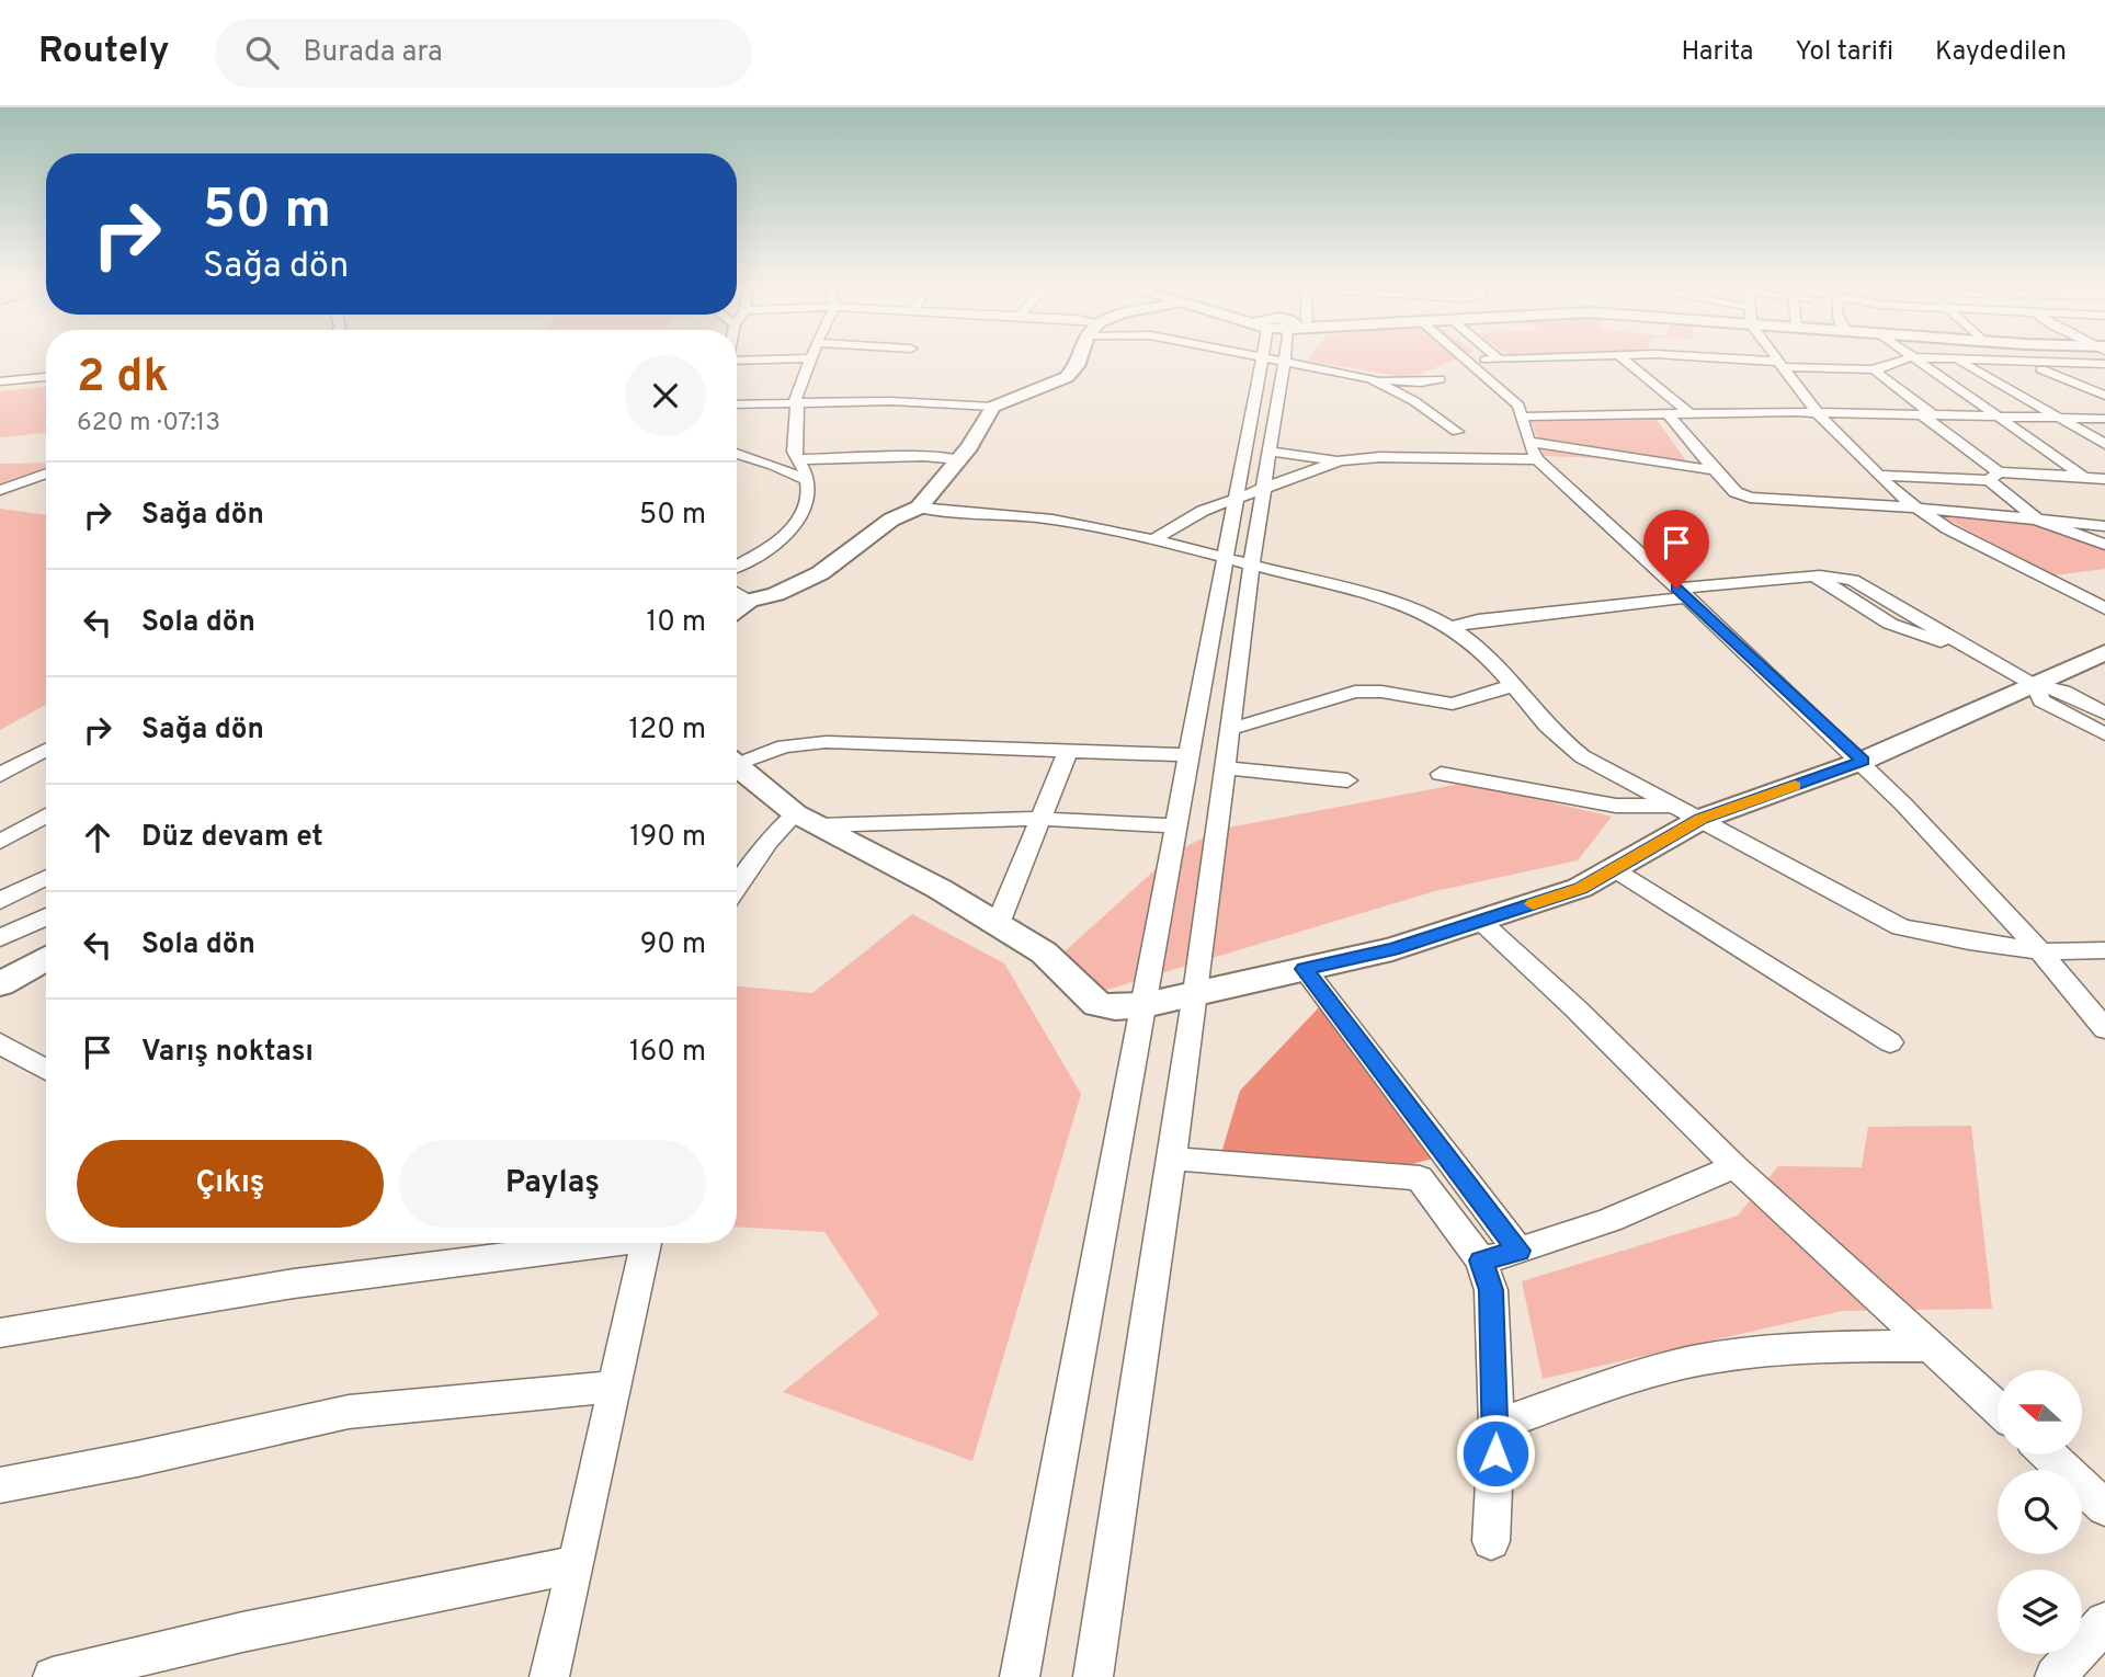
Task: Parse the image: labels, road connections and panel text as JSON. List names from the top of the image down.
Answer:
{
  "north": "left",
  "page": {
    "header": "Routely",
    "search": "Burada ara",
    "nav": ["Harita", "Yol tarifi", "Kaydedilen"],
    "turn": ["50 m", "Sağa dön"],
    "heading": ["2 dk", "620 m · 07:13"],
    "list": [
      {
        "name": "Sağa dön",
        "value": "50 m"
      },
      {
        "name": "Sola dön",
        "value": "10 m"
      },
      {
        "name": "Sağa dön",
        "value": "120 m"
      },
      {
        "name": "Düz devam et",
        "value": "190 m"
      },
      {
        "name": "Sola dön",
        "value": "90 m"
      },
      {
        "name": "Varış noktası",
        "value": "160 m"
      }
    ],
    "buttons": ["Çıkış", "Paylaş"]
  }
}
